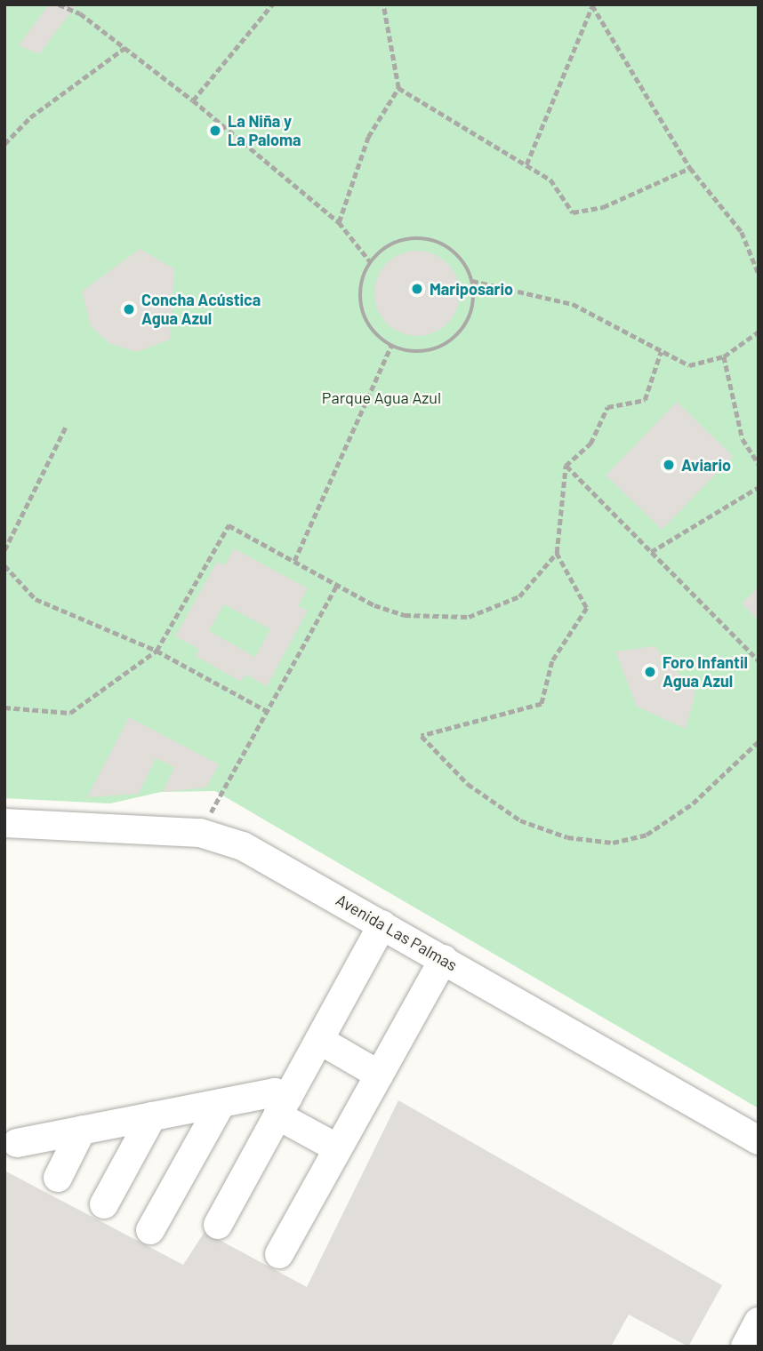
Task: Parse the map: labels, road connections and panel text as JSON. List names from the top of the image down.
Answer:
{
  "streets": {
    "street": ["Avenida Las Palmas"]
  },
  "parks": ["Parque Agua Azul"],
  "places": [
    "La Niña y La Paloma",
    "Mariposario",
    "Concha Acústica Agua Azul",
    "Aviario",
    "Foro Infantil Agua Azul"
  ]
}
